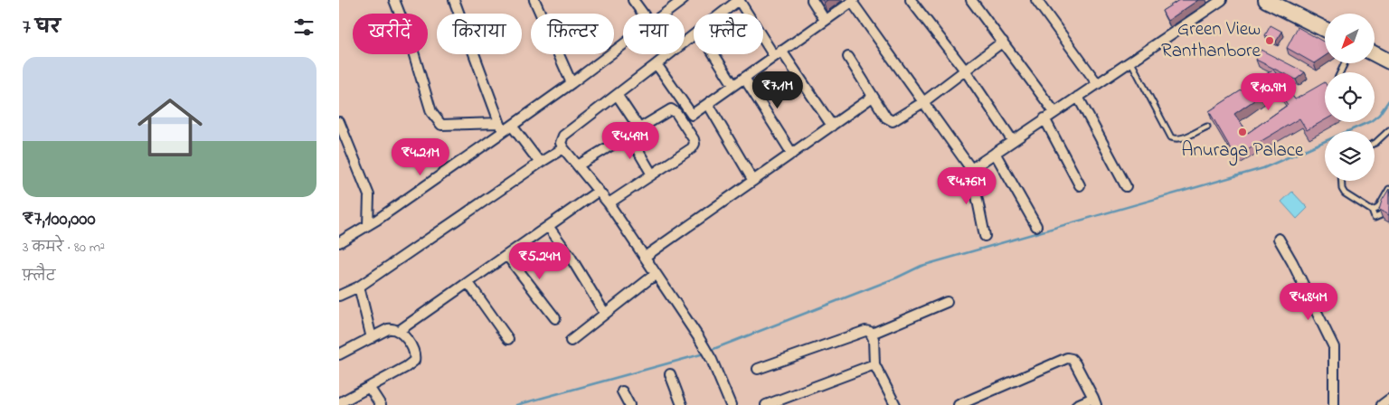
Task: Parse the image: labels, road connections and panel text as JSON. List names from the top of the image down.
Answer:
{
  "places": ["Green View Ranthanbore", "Anuraga Palace"],
  "north": "bottom left",
  "page": {
    "heading": "7 घर",
    "chip": [
      "खरीदें",
      "किराया",
      "फ़िल्टर",
      "नया",
      "फ़्लैट"
    ],
    "list": [
      {
        "name": "₹7,100,000",
        "note": "3 कमरे · 80 m² · फ़्लैट"
      }
    ],
    "price": [
      "₹7.1M",
      "₹10.9M",
      "₹4.49M",
      "₹4.21M",
      "₹4.76M",
      "₹5.24M",
      "₹4.84M"
    ]
  }
}
